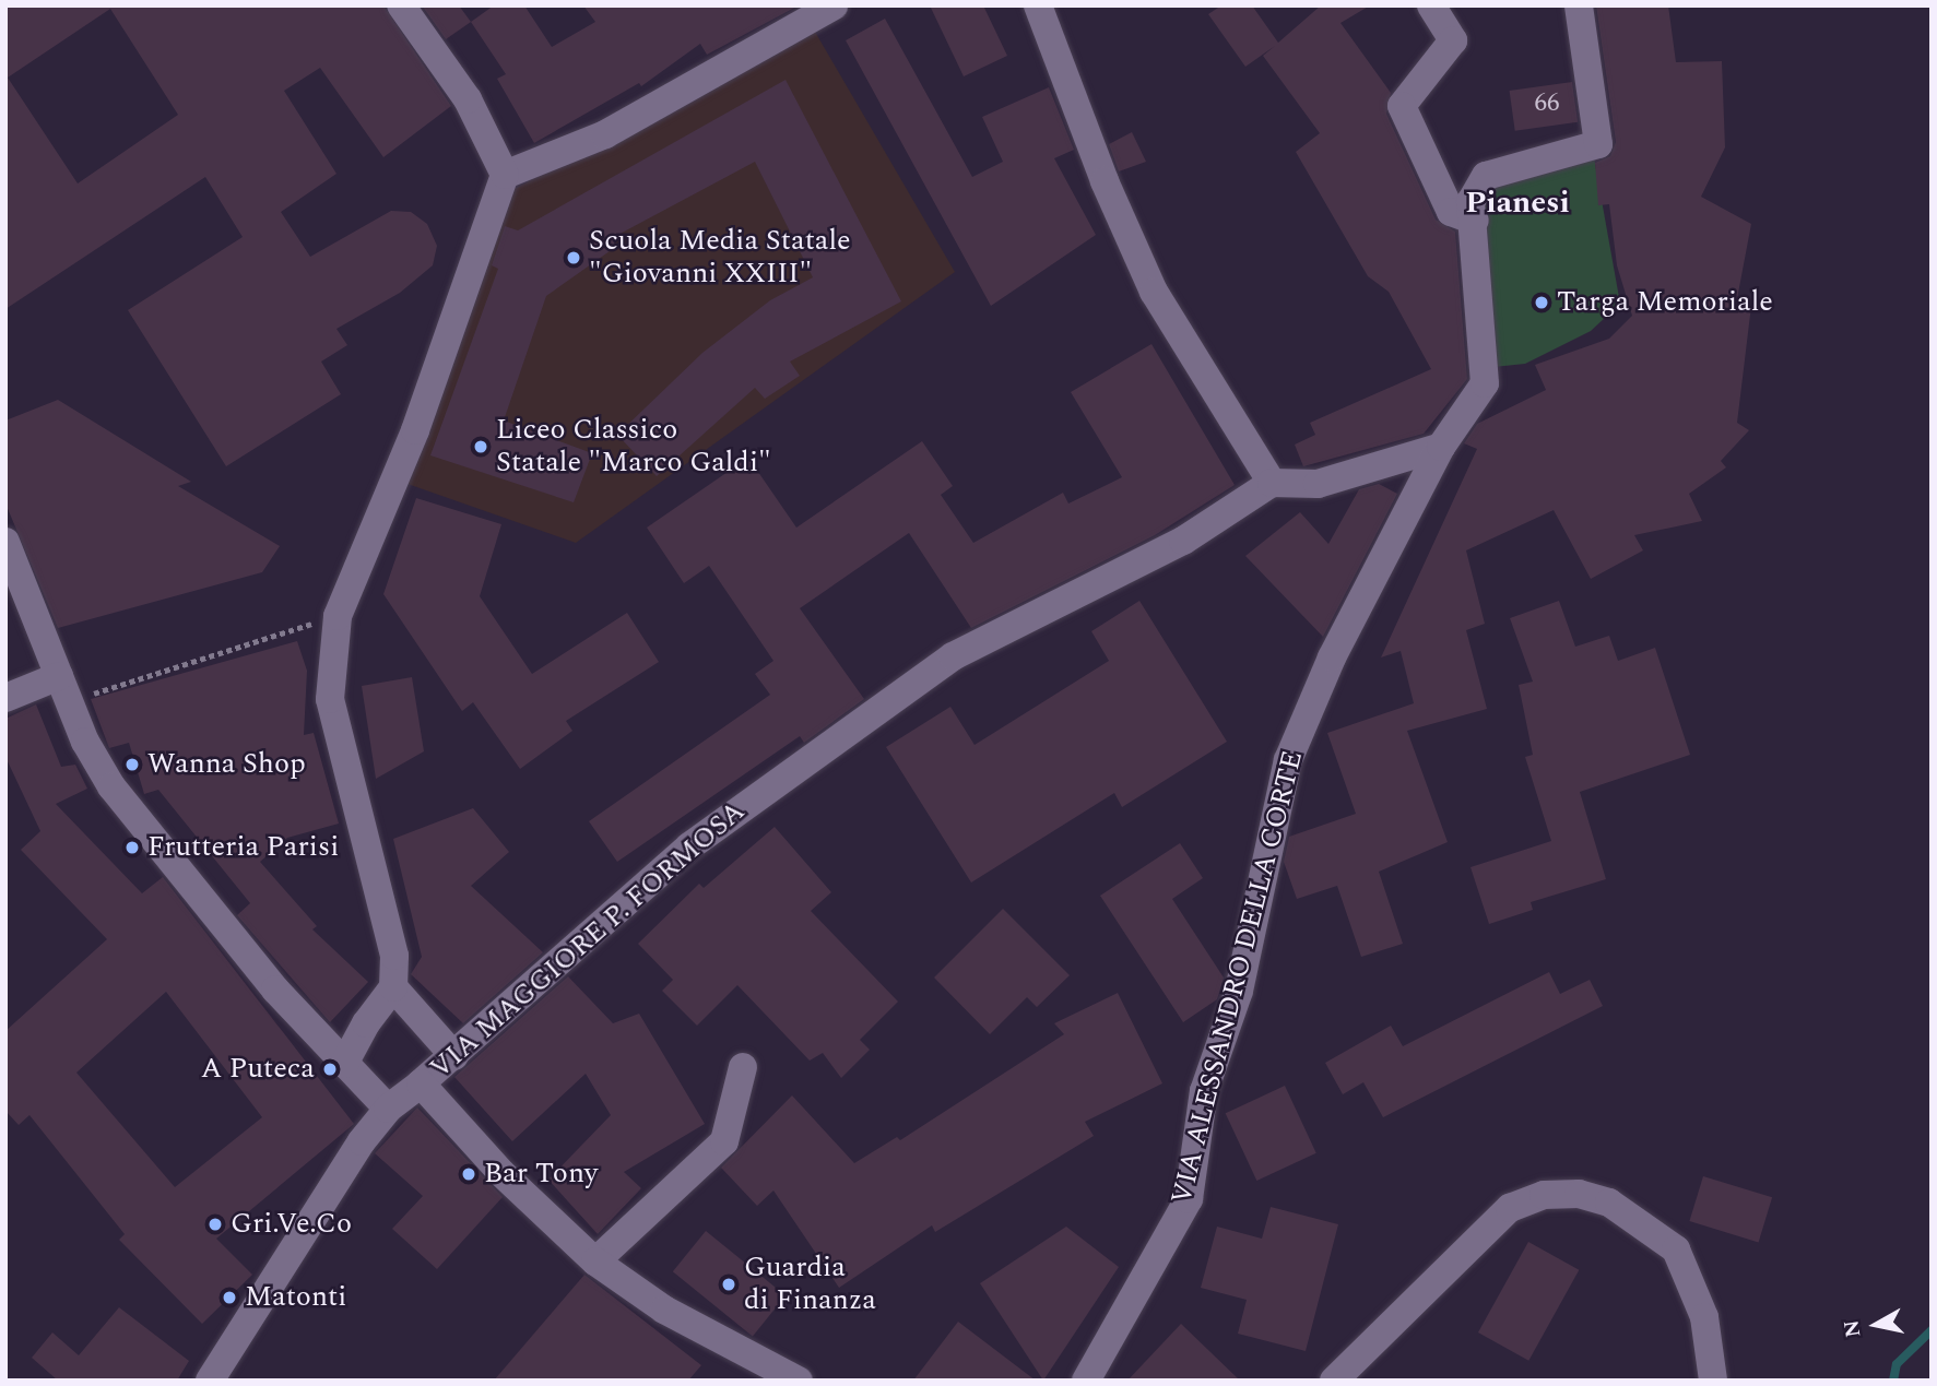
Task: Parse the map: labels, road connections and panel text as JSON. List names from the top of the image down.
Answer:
{
  "streets": {
    "street": ["VIA MAGGIORE P. FORMOSA", "VIA ALESSANDRO DELLA CORTE"]
  },
  "districts": ["Pianesi"],
  "places": [
    "Scuola Media Statale \"Giovanni XXIII\"",
    "Targa Memoriale",
    "Liceo Classico Statale \"Marco Galdi\"",
    "Wanna Shop",
    "Frutteria Parisi",
    "A Puteca",
    "Bar Tony",
    "Gri.Ve.Co",
    "Guardia di Finanza",
    "Matonti"
  ],
  "house_numbers": ["66"],
  "north": "left"
}
